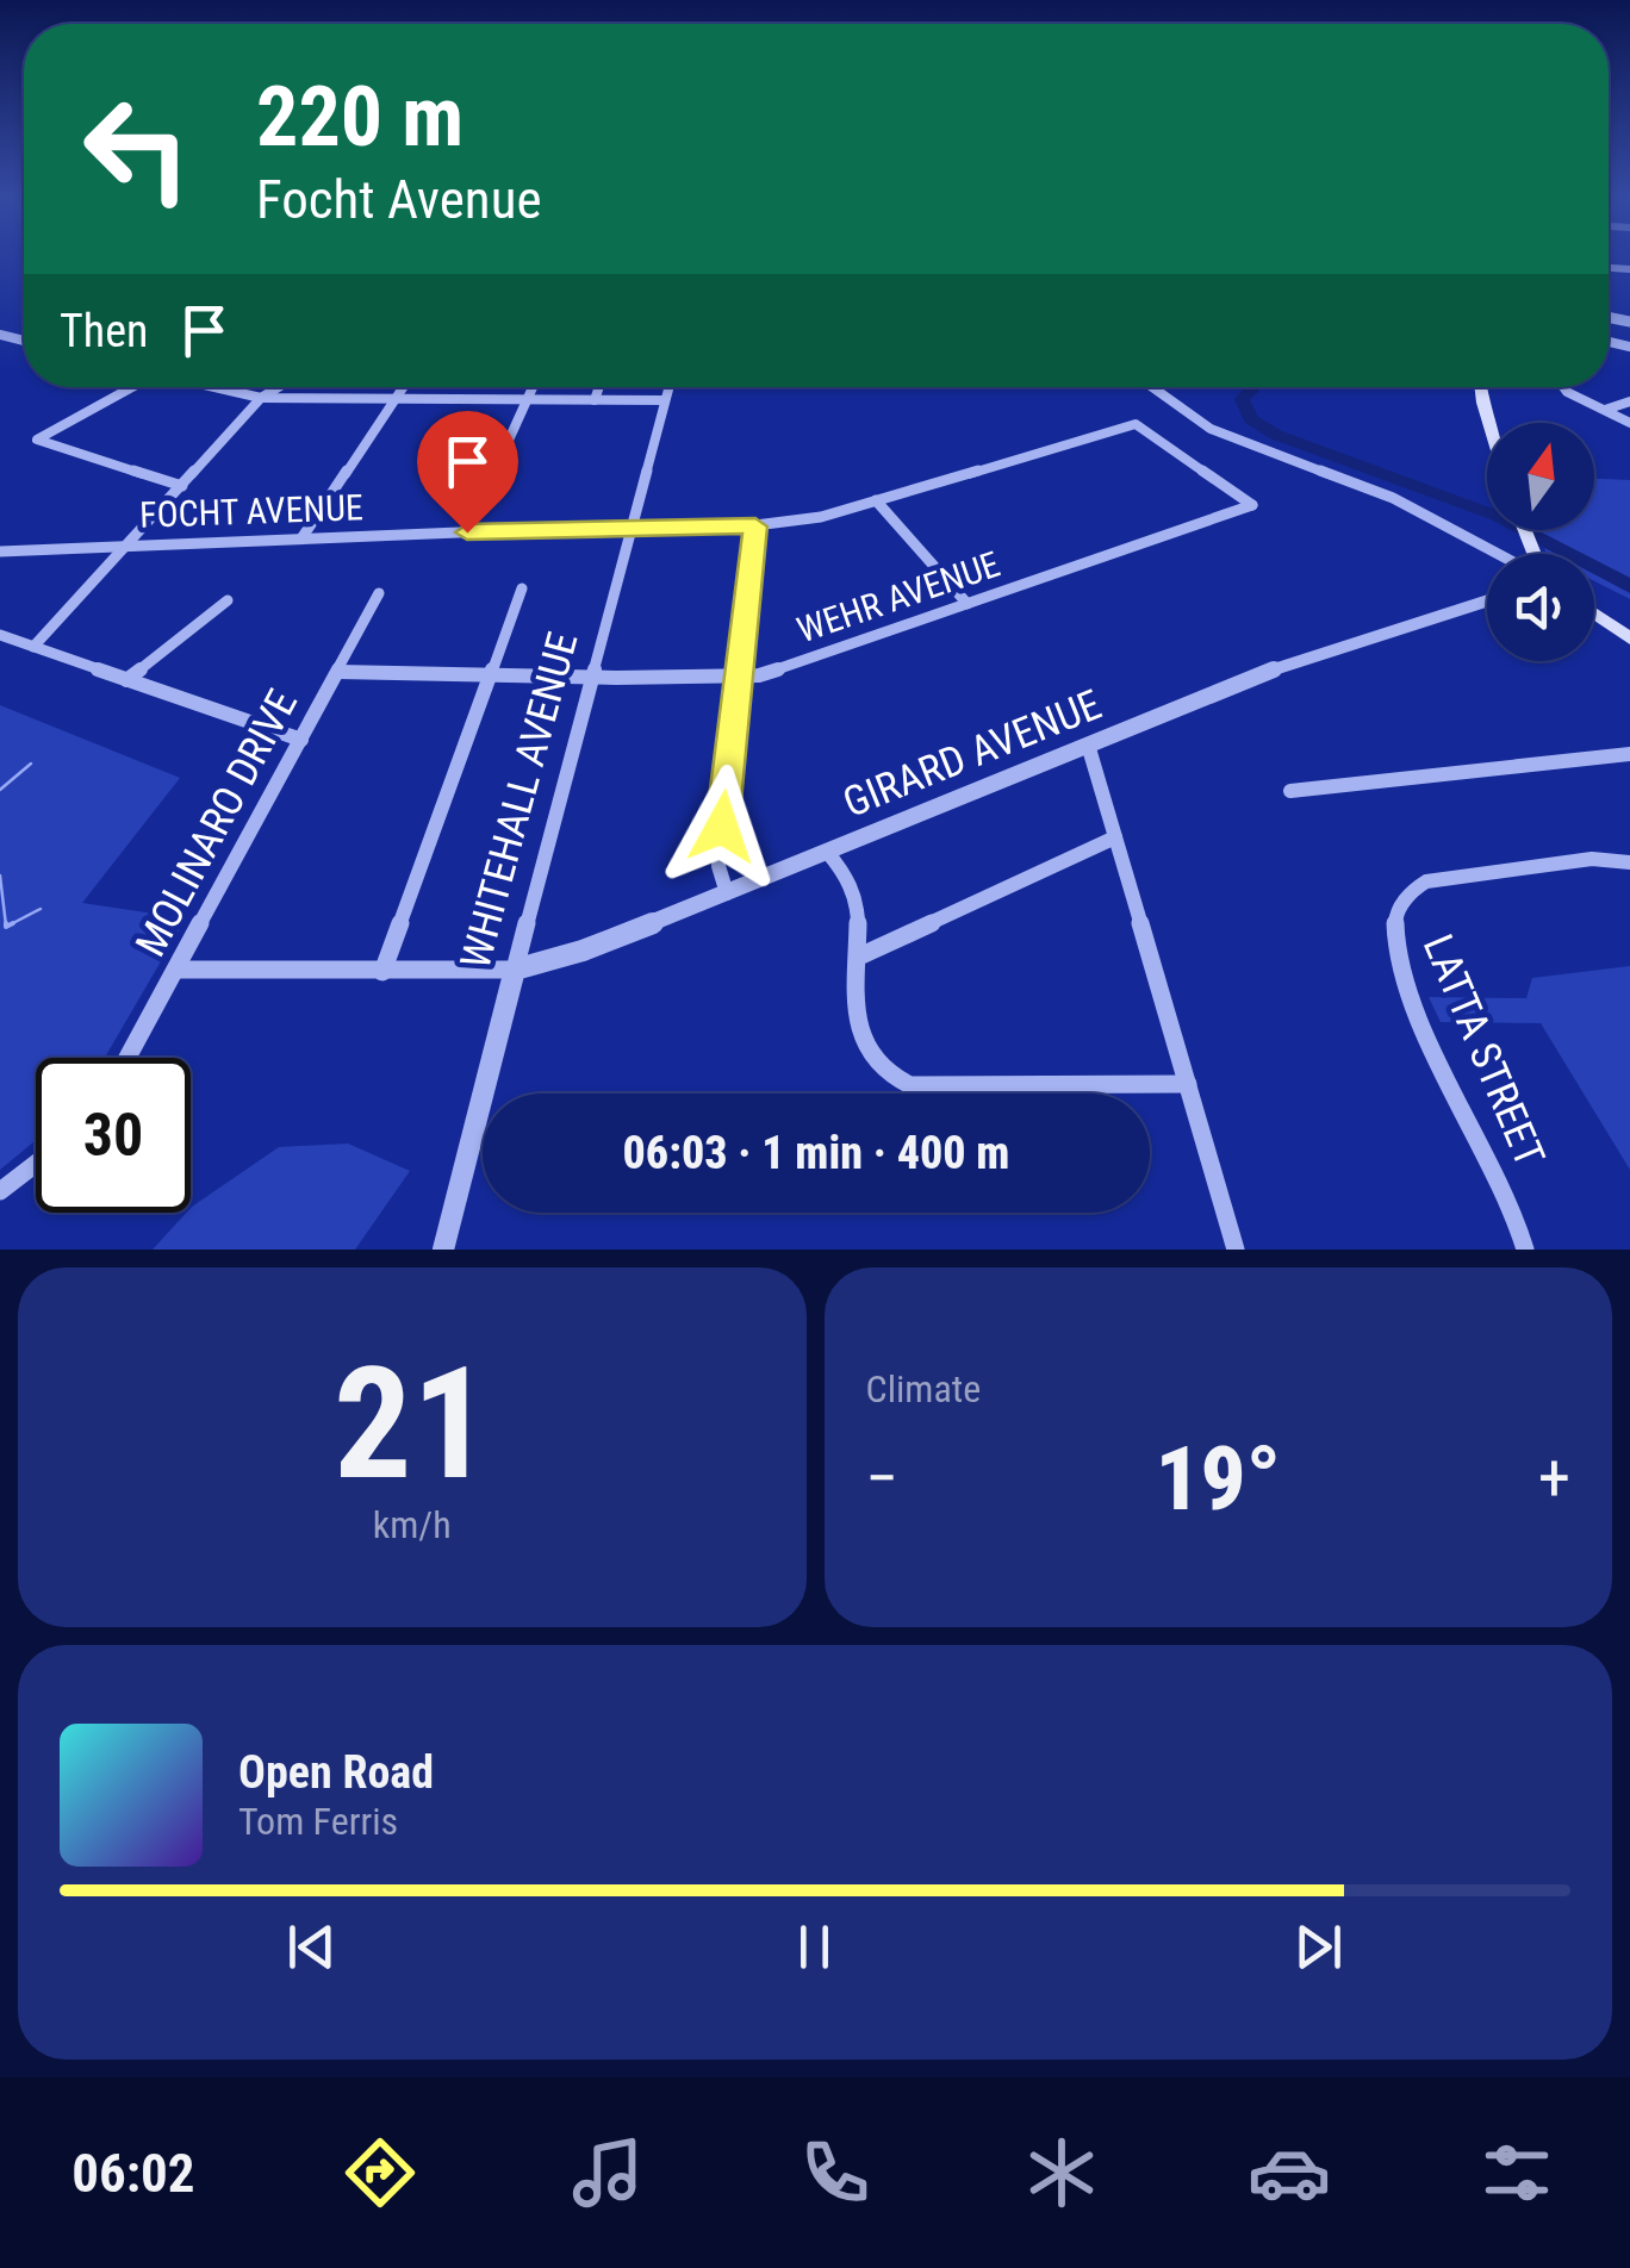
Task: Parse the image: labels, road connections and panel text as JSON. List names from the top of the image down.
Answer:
{
  "streets": {
    "street": [
      "FOCHT AVENUE",
      "WEHR AVENUE",
      "GIRARD AVENUE",
      "WHITEHALL AVENUE",
      "MOLINARO DRIVE",
      "LATTA STREET"
    ]
  },
  "crossings": [
    ["FOCHT AVENUE", "WEHR AVENUE"],
    ["FOCHT AVENUE", "WHITEHALL AVENUE"],
    ["WEHR AVENUE", "WHITEHALL AVENUE"],
    ["WEHR AVENUE", "MOLINARO DRIVE"],
    ["GIRARD AVENUE", "WHITEHALL AVENUE"],
    ["GIRARD AVENUE", "MOLINARO DRIVE"]
  ],
  "north": "top",
  "page": {
    "turn": ["220 m", "Focht Avenue"],
    "then": "Then",
    "limit": "30",
    "trip": "06:03 · 1 min · 400 m",
    "tile": [
      ["21", "km/h"],
      "Climate"
    ],
    "heat": ["−", "19°", "+"],
    "song": ["Open Road", "Tom Ferris"],
    "tabs": "06:02"
  }
}
